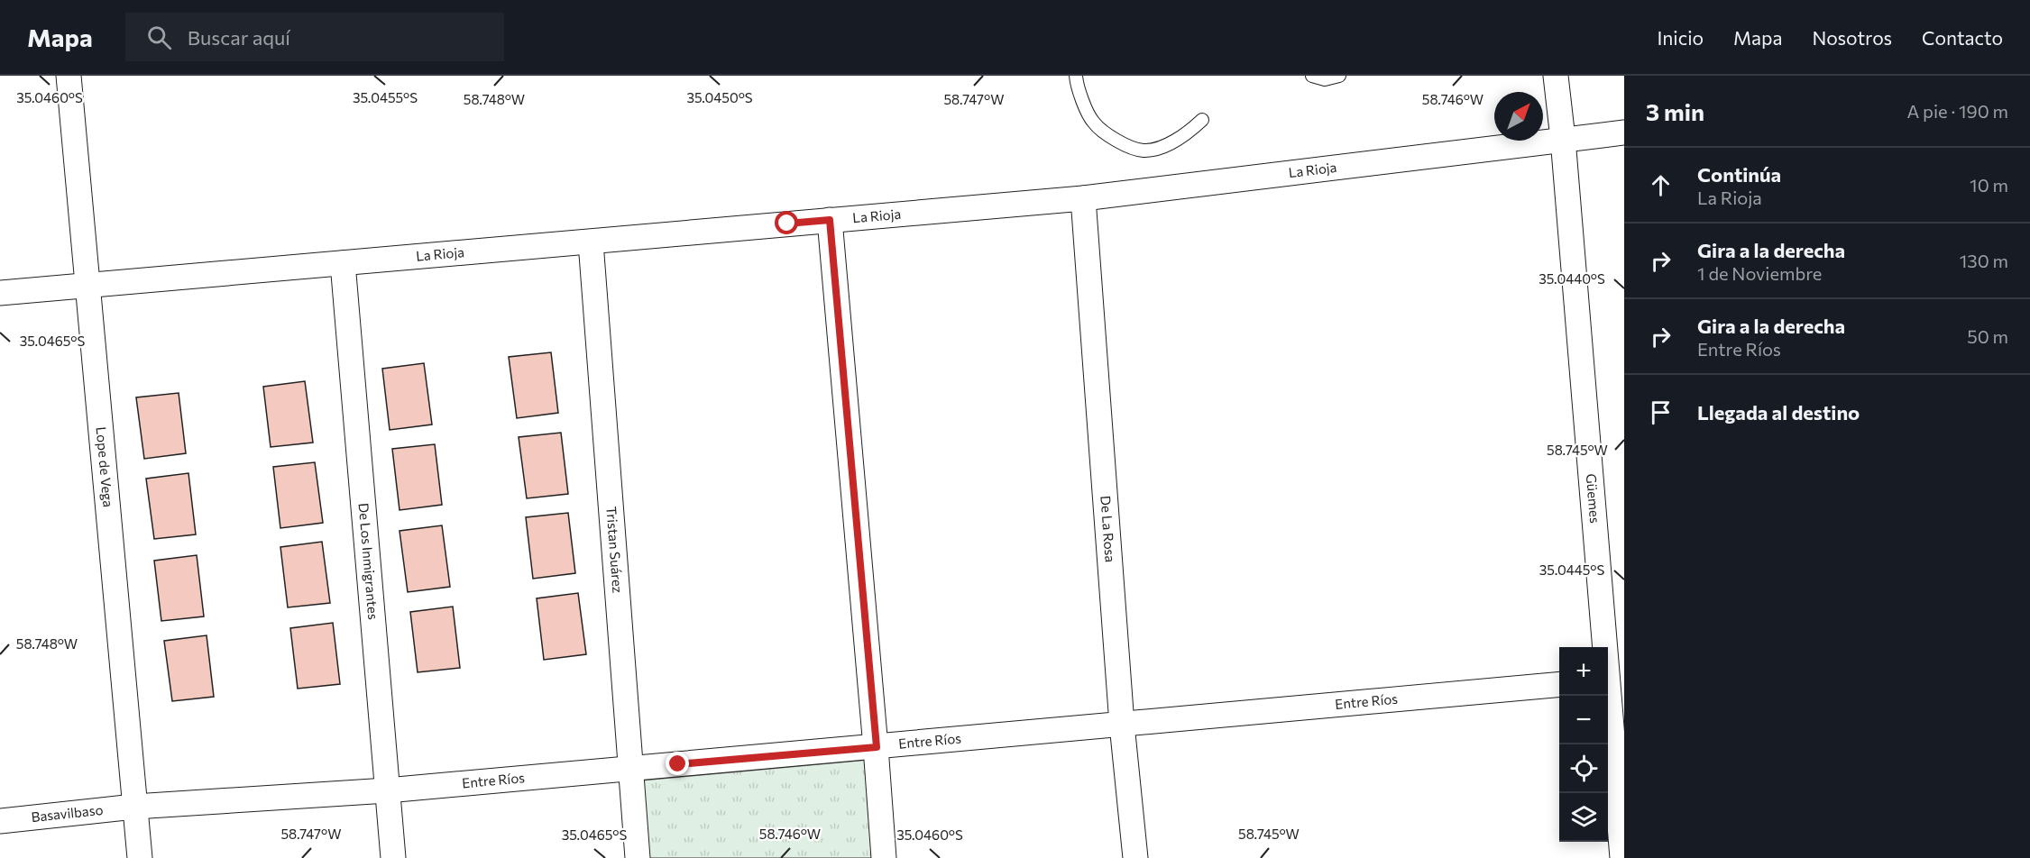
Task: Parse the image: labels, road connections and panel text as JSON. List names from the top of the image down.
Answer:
{
  "streets": {
    "street": [
      "La Rioja",
      "Lope de Vega",
      "Güemes",
      "De La Rosa",
      "Tristan Suárez",
      "De Los Inmigrantes",
      "Entre Ríos",
      "Basavilbaso"
    ]
  },
  "crossings": [
    ["La Rioja", "Lope de Vega"],
    ["La Rioja", "Güemes"],
    ["La Rioja", "De La Rosa"],
    ["La Rioja", "Tristan Suárez"],
    ["La Rioja", "De Los Inmigrantes"],
    ["Lope de Vega", "Entre Ríos"],
    ["Lope de Vega", "Basavilbaso"],
    ["De La Rosa", "Entre Ríos"],
    ["Tristan Suárez", "Entre Ríos"],
    ["De Los Inmigrantes", "Entre Ríos"],
    ["Entre Ríos", "Basavilbaso"]
  ],
  "north": "top right",
  "page": {
    "header": "Mapa",
    "search": "Buscar aquí",
    "nav": [
      "Inicio",
      "Mapa",
      "Nosotros",
      "Contacto"
    ],
    "heading": ["3 min", "A pie · 190 m"],
    "list": [
      ["Continúa", "La Rioja", "10 m"],
      ["Gira a la derecha", "1 de Noviembre", "130 m"],
      ["Gira a la derecha", "Entre Ríos", "50 m"],
      "Llegada al destino"
    ],
    "map_buttons": ["+", "−"]
  },
  "coordinates": [
    "35.0460°S",
    "35.0455°S",
    "35.0450°S",
    "58.748°W",
    "58.747°W",
    "58.746°W",
    "35.0440°S",
    "35.0465°S",
    "58.745°W",
    "35.0445°S"
  ]
}
